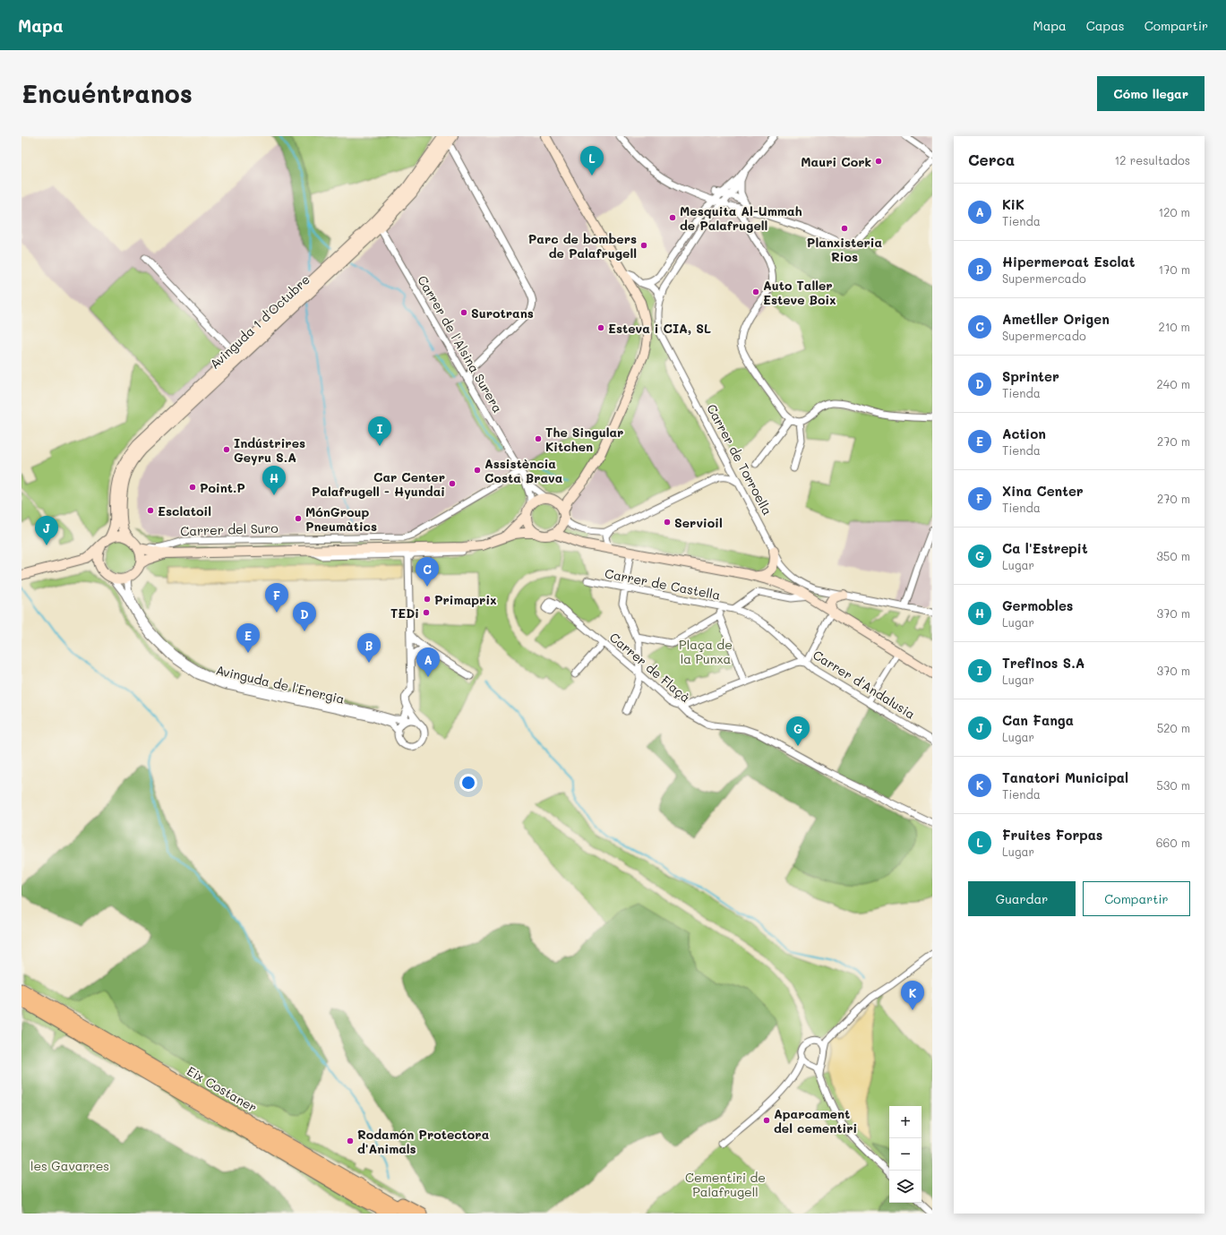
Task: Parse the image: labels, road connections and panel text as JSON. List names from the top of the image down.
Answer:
{
  "streets": {
    "highway": ["Eix Costaner"],
    "street": [
      "Avinguda 1 d'Octubre",
      "Carrer de l'Alsina Surera",
      "Carrer de Torroella",
      "Carrer del Suro",
      "Carrer de Castella",
      "Carrer de Flaçà",
      "Avinguda de l'Energia",
      "Carrer d'Andalusia"
    ]
  },
  "crossings": [
    ["Avinguda 1 d'Octubre", "Carrer de l'Alsina Surera"],
    ["Avinguda 1 d'Octubre", "Carrer del Suro"],
    ["Avinguda 1 d'Octubre", "Avinguda de l'Energia"],
    ["Carrer de l'Alsina Surera", "Carrer del Suro"],
    ["Carrer del Suro", "Avinguda de l'Energia"],
    ["Carrer de Castella", "Carrer d'Andalusia"]
  ],
  "parks": ["Plaça de la Punxa", "les Gavarres", "Cementiri de Palafrugell"],
  "places": [
    "Mauri Cork",
    "Mesquita Al-Ummah de Palafrugell",
    "Planxisteria Rios",
    "Parc de bombers de Palafrugell",
    "Auto Taller Esteve Boix",
    "Surotrans",
    "Esteva i CIA, SL",
    "The Singular Kitchen",
    "Indústrires Geyru S.A",
    "Assistència Costa Brava",
    "Car Center Palafrugell - Hyundai",
    "Point.P",
    "Esclatoil",
    "MónGroup Pneumàtics",
    "Servioil",
    "Primaprix",
    "TEDi",
    "Aparcament del cementiri",
    "Rodamón Protectora d'Animals"
  ],
  "page": {
    "header": "Mapa",
    "nav": ["Mapa", "Capas", "Compartir"],
    "buttons": [
      "Cómo llegar",
      ["Guardar", "Compartir"]
    ],
    "title": "Encuéntranos",
    "heading": ["Cerca", "12 resultados"],
    "pins": [
      "L",
      "I",
      "H",
      "J",
      "C",
      "F",
      "D",
      "E",
      "B",
      "A",
      "G",
      "K"
    ],
    "list": [
      {
        "mark": "A",
        "name": "KiK",
        "note": "Tienda",
        "value": "120 m"
      },
      {
        "mark": "B",
        "name": "Hipermercat Esclat",
        "note": "Supermercado",
        "value": "170 m"
      },
      {
        "mark": "C",
        "name": "Ametller Origen",
        "note": "Supermercado",
        "value": "210 m"
      },
      {
        "mark": "D",
        "name": "Sprinter",
        "note": "Tienda",
        "value": "240 m"
      },
      {
        "mark": "E",
        "name": "Action",
        "note": "Tienda",
        "value": "270 m"
      },
      {
        "mark": "F",
        "name": "Xina Center",
        "note": "Tienda",
        "value": "270 m"
      },
      {
        "mark": "G",
        "name": "Ca l'Estrepit",
        "note": "Lugar",
        "value": "350 m"
      },
      {
        "mark": "H",
        "name": "Germobles",
        "note": "Lugar",
        "value": "370 m"
      },
      {
        "mark": "I",
        "name": "Trefinos S.A",
        "note": "Lugar",
        "value": "370 m"
      },
      {
        "mark": "J",
        "name": "Can Fanga",
        "note": "Lugar",
        "value": "520 m"
      },
      {
        "mark": "K",
        "name": "Tanatori Municipal",
        "note": "Tienda",
        "value": "530 m"
      },
      {
        "mark": "L",
        "name": "Fruites Forpas",
        "note": "Lugar",
        "value": "660 m"
      }
    ],
    "map_buttons": ["+", "−"]
  }
}
